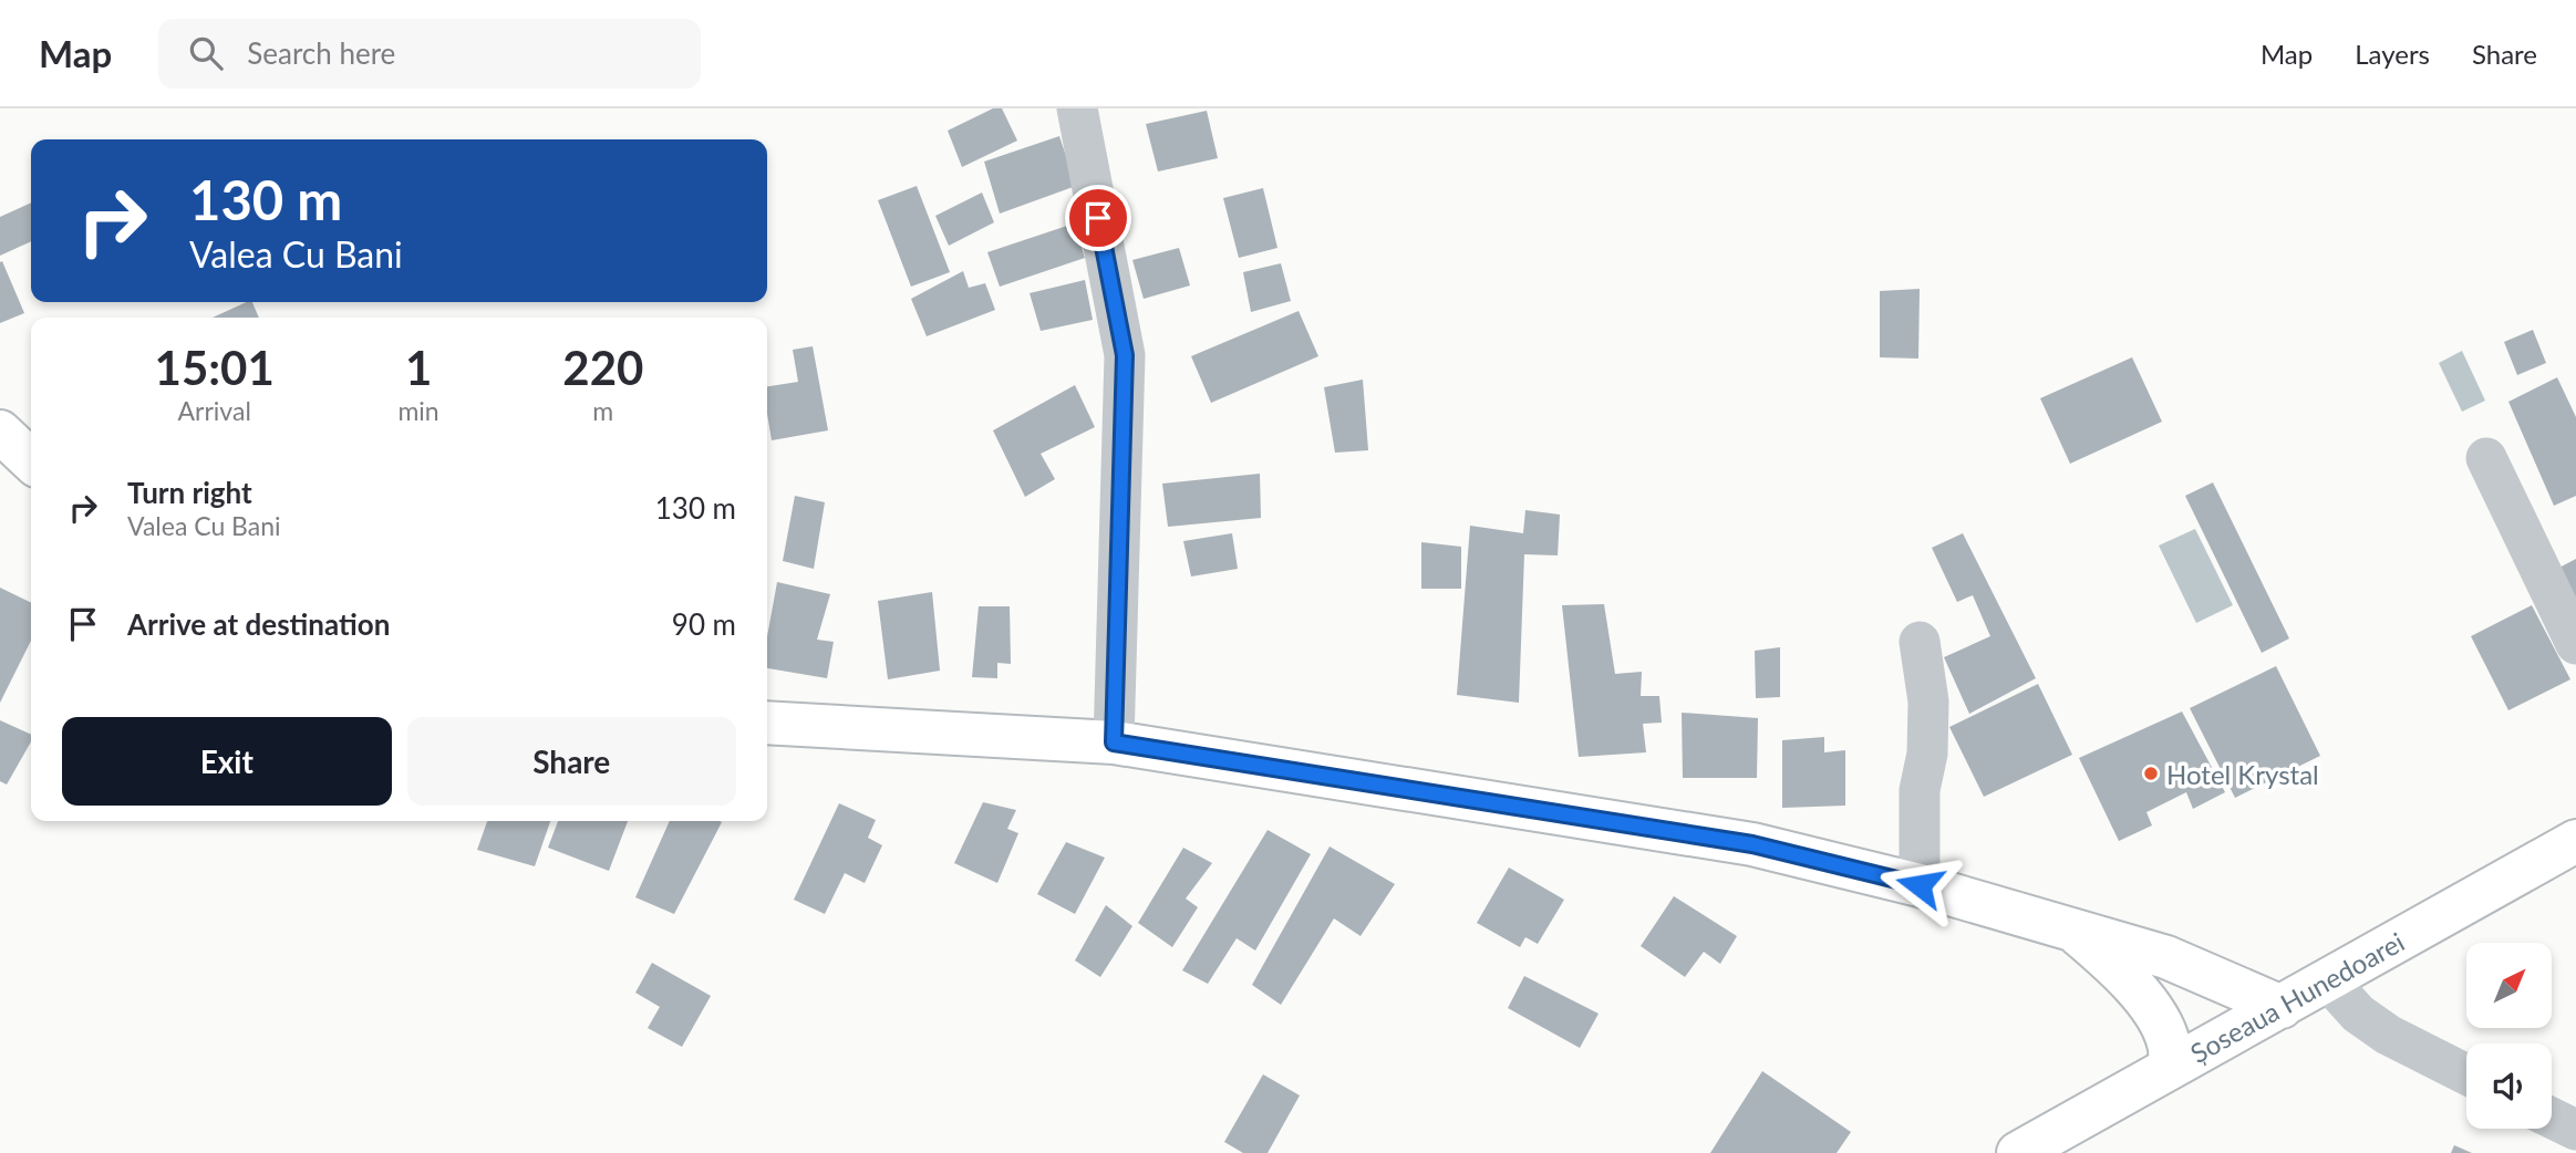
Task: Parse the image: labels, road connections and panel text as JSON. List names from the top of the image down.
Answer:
{
  "streets": {
    "main road": ["Șoseaua Hunedoarei"]
  },
  "places": ["Hotel Krystal"],
  "north": "top right",
  "page": {
    "header": "Map",
    "search": "Search here",
    "nav": ["Map", "Layers", "Share"],
    "turn": ["130 m", "Valea Cu Bani"],
    "eta": [
      "15:01",
      "Arrival",
      "1",
      "min",
      "220",
      "m"
    ],
    "list": [
      {
        "name": "Turn right",
        "note": "Valea Cu Bani",
        "value": "130 m"
      },
      {
        "name": "Arrive at destination",
        "value": "90 m"
      }
    ],
    "buttons": ["Exit", "Share"]
  }
}
